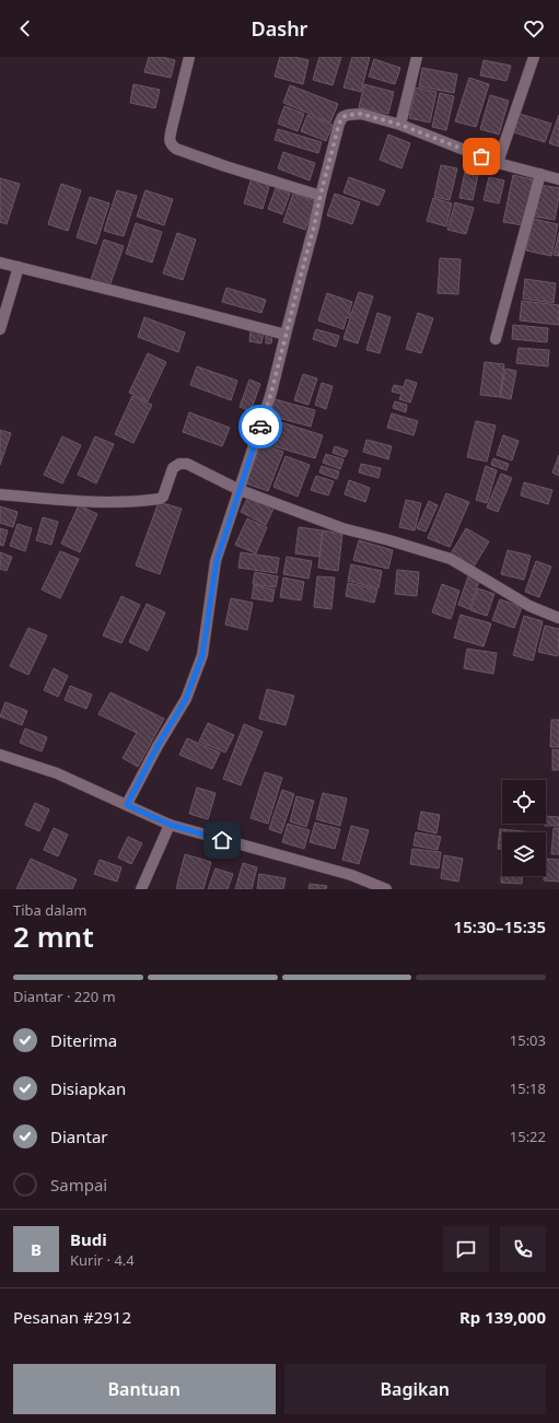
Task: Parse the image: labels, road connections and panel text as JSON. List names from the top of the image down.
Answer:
{
  "page": {
    "header": "Dashr",
    "heading": ["2 mnt", "Tiba dalam", "15:30–15:35"],
    "panel": [
      "Budi",
      "Kurir · 4.4",
      "Pesanan #2912",
      "Rp 139,000"
    ],
    "bar": "Diantar · 220 m",
    "list": [
      ["Diterima", "15:03"],
      ["Disiapkan", "15:18"],
      ["Diantar", "15:22"],
      "Sampai"
    ],
    "round": "B",
    "buttons": ["Bantuan", "Bagikan"]
  }
}
